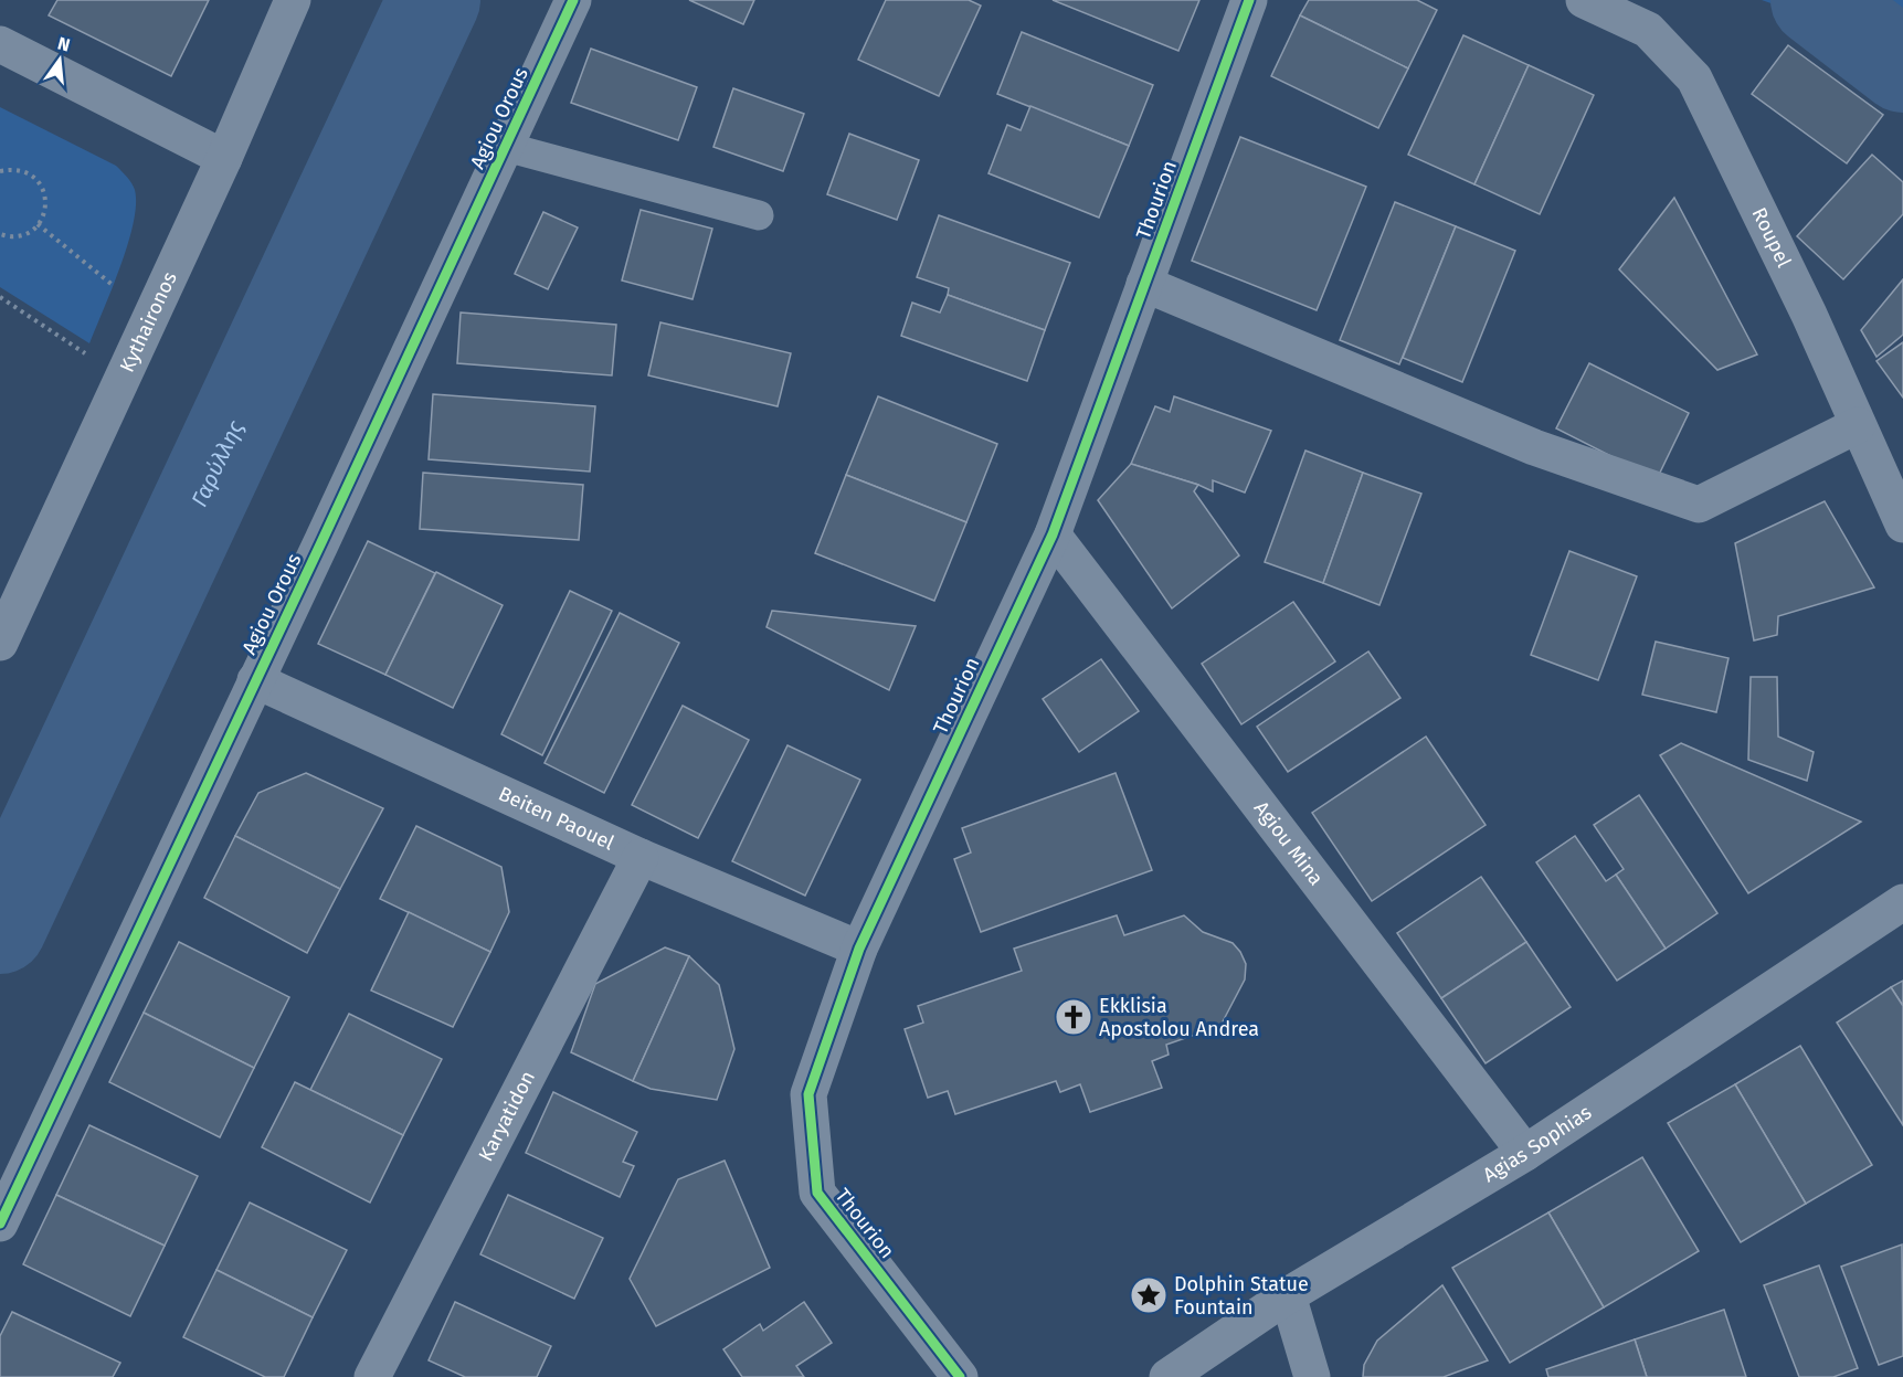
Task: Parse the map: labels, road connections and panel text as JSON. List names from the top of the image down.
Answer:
{
  "streets": {
    "street": [
      "Agiou Orous",
      "Thourion",
      "Roupel",
      "Kythaironos",
      "Beiten Paouel",
      "Agiou Mina",
      "Karyatidon",
      "Agias Sophias"
    ]
  },
  "crossings": [
    ["Agiou Orous", "Beiten Paouel"],
    ["Thourion", "Beiten Paouel"],
    ["Thourion", "Agiou Mina"],
    ["Beiten Paouel", "Karyatidon"],
    ["Agiou Mina", "Agias Sophias"]
  ],
  "water": ["Γαρύλλης"],
  "places": {
    "church": ["Ekklisia Apostolou Andrea"],
    "place": ["Dolphin Statue Fountain"]
  },
  "north": "top"
}
